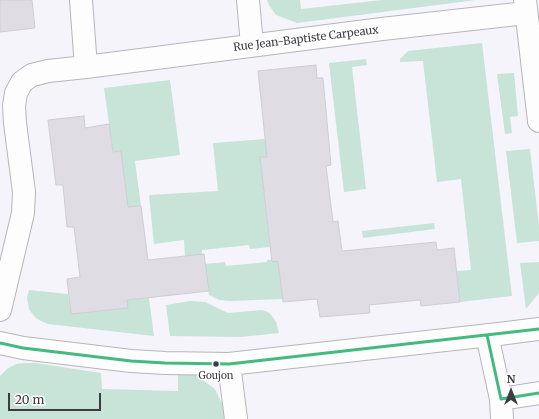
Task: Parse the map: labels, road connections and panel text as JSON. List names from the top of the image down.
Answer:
{
  "streets": {
    "street": ["Rue Jean-Baptiste Carpeaux"]
  },
  "places": ["Goujon"],
  "scale_bar": "20 m",
  "north": "top"
}
